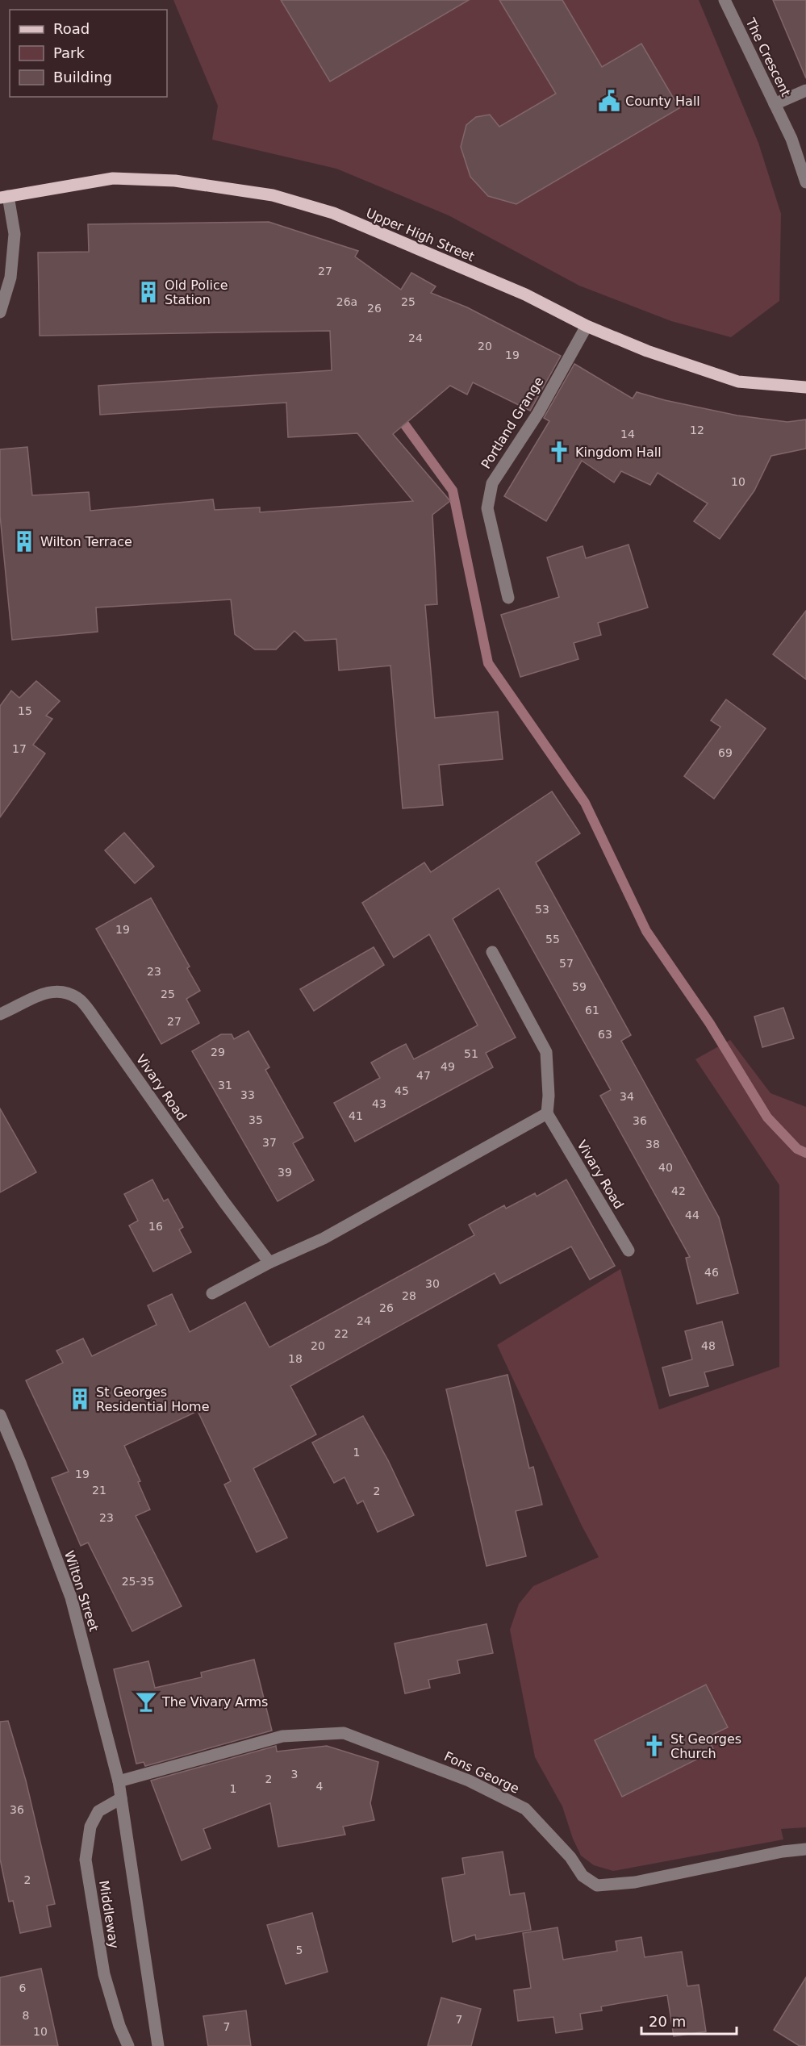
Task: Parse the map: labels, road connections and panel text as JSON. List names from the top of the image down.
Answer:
{
  "streets": {
    "main road": ["Upper High Street"],
    "street": [
      "The Crescent",
      "Portland Grange",
      "Vivary Road",
      "Wilton Street",
      "Fons George",
      "Middleway"
    ]
  },
  "crossings": [
    ["Upper High Street", "Portland Grange"],
    ["Wilton Street", "Fons George"]
  ],
  "places": {
    "public building": ["County Hall"],
    "building": ["Old Police Station", "Wilton Terrace", "St Georges Residential Home"],
    "church": ["Kingdom Hall", "St Georges Church"],
    "bar": ["The Vivary Arms"]
  },
  "house_numbers": [
    "27",
    "26a",
    "25",
    "26",
    "24",
    "20",
    "19",
    "12",
    "14",
    "10",
    "15",
    "17",
    "69",
    "53",
    "19",
    "55",
    "57",
    "23",
    "59",
    "25",
    "61",
    "27",
    "63",
    "29",
    "51",
    "49",
    "47",
    "31",
    "45",
    "33",
    "34",
    "43",
    "41",
    "35",
    "36",
    "37",
    "38",
    "40",
    "39",
    "42",
    "44",
    "16",
    "46",
    "30",
    "28",
    "26",
    "24",
    "22",
    "20",
    "48",
    "18",
    "1",
    "19",
    "21",
    "2",
    "23",
    "25-35",
    "3",
    "2",
    "4",
    "1",
    "36",
    "2",
    "5",
    "6",
    "8",
    "7",
    "7",
    "10"
  ],
  "legend": ["Road", "Park", "Building"],
  "scale_bar": "20 m"
}
